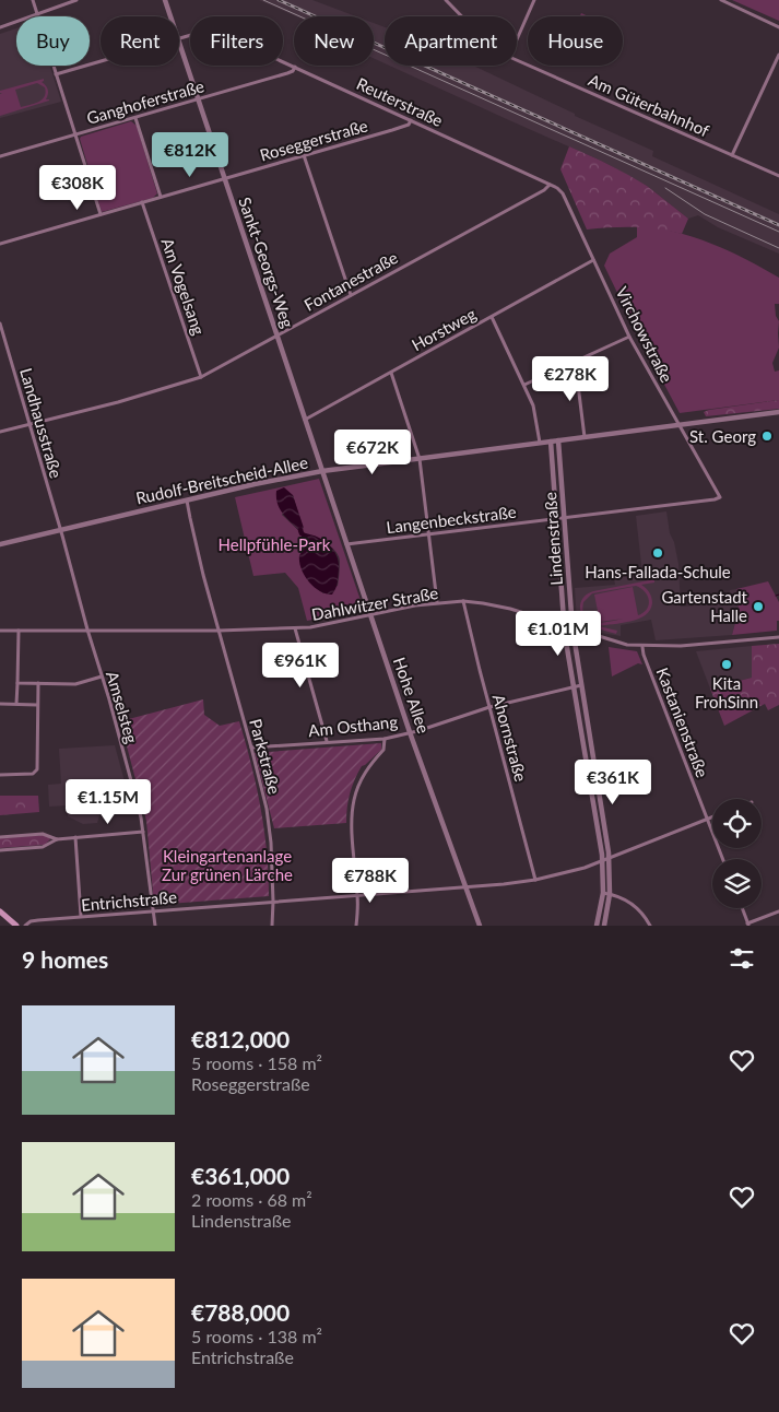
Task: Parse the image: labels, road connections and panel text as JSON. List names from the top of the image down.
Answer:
{
  "streets": {
    "street": [
      "Ganghoferstraße",
      "Reuterstraße",
      "Am Güterbahnhof",
      "Roseggerstraße",
      "Sankt-Georgs-Weg",
      "Fontanestraße",
      "Am Vogelsang",
      "Horstweg",
      "Virchowstraße",
      "Landhausstraße",
      "Rudolf-Breitscheid-Allee",
      "Langenbeckstraße",
      "Lindenstraße",
      "Dahlwitzer Straße",
      "Hohe Allee",
      "Amselsteg",
      "Kastanienstraße",
      "Am Osthang",
      "Ahornstraße",
      "Parkstraße",
      "Entrichstraße"
    ]
  },
  "crossings": [
    ["Ganghoferstraße", "Reuterstraße"],
    ["Ganghoferstraße", "Sankt-Georgs-Weg"],
    ["Reuterstraße", "Roseggerstraße"],
    ["Reuterstraße", "Fontanestraße"],
    ["Reuterstraße", "Virchowstraße"],
    ["Roseggerstraße", "Sankt-Georgs-Weg"],
    ["Roseggerstraße", "Am Vogelsang"],
    ["Sankt-Georgs-Weg", "Fontanestraße"],
    ["Sankt-Georgs-Weg", "Horstweg"],
    ["Sankt-Georgs-Weg", "Rudolf-Breitscheid-Allee"],
    ["Sankt-Georgs-Weg", "Hohe Allee"],
    ["Fontanestraße", "Am Vogelsang"],
    ["Fontanestraße", "Virchowstraße"],
    ["Fontanestraße", "Landhausstraße"],
    ["Horstweg", "Virchowstraße"],
    ["Virchowstraße", "Rudolf-Breitscheid-Allee"],
    ["Virchowstraße", "Langenbeckstraße"],
    ["Landhausstraße", "Rudolf-Breitscheid-Allee"],
    ["Landhausstraße", "Amselsteg"],
    ["Rudolf-Breitscheid-Allee", "Lindenstraße"],
    ["Rudolf-Breitscheid-Allee", "Hohe Allee"],
    ["Rudolf-Breitscheid-Allee", "Amselsteg"],
    ["Rudolf-Breitscheid-Allee", "Parkstraße"],
    ["Langenbeckstraße", "Lindenstraße"],
    ["Langenbeckstraße", "Hohe Allee"],
    ["Lindenstraße", "Dahlwitzer Straße"],
    ["Lindenstraße", "Am Osthang"],
    ["Lindenstraße", "Entrichstraße"],
    ["Dahlwitzer Straße", "Hohe Allee"],
    ["Dahlwitzer Straße", "Amselsteg"],
    ["Dahlwitzer Straße", "Kastanienstraße"],
    ["Dahlwitzer Straße", "Ahornstraße"],
    ["Dahlwitzer Straße", "Parkstraße"],
    ["Hohe Allee", "Am Osthang"],
    ["Hohe Allee", "Entrichstraße"],
    ["Amselsteg", "Entrichstraße"],
    ["Kastanienstraße", "Entrichstraße"],
    ["Am Osthang", "Ahornstraße"],
    ["Am Osthang", "Parkstraße"],
    ["Ahornstraße", "Entrichstraße"],
    ["Parkstraße", "Entrichstraße"]
  ],
  "parks": ["Hellpfühle-Park", "Kleingartenanlage Zur grünen Lärche"],
  "places": [
    "St. Georg",
    "Hans-Fallada-Schule",
    "Gartenstadt Halle",
    "Kita FrohSinn"
  ],
  "page": {
    "chip": [
      "Buy",
      "Rent",
      "Filters",
      "New",
      "Apartment",
      "House"
    ],
    "price": [
      "€812K",
      "€308K",
      "€278K",
      "€672K",
      "€1.01M",
      "€961K",
      "€361K",
      "€1.15M",
      "€788K"
    ],
    "heading": "9 homes",
    "list": [
      {
        "name": "€812,000",
        "note": "5 rooms · 158 m² · Roseggerstraße"
      },
      {
        "name": "€361,000",
        "note": "2 rooms · 68 m² · Lindenstraße"
      },
      {
        "name": "€788,000",
        "note": "5 rooms · 138 m² · Entrichstraße"
      }
    ]
  }
}
